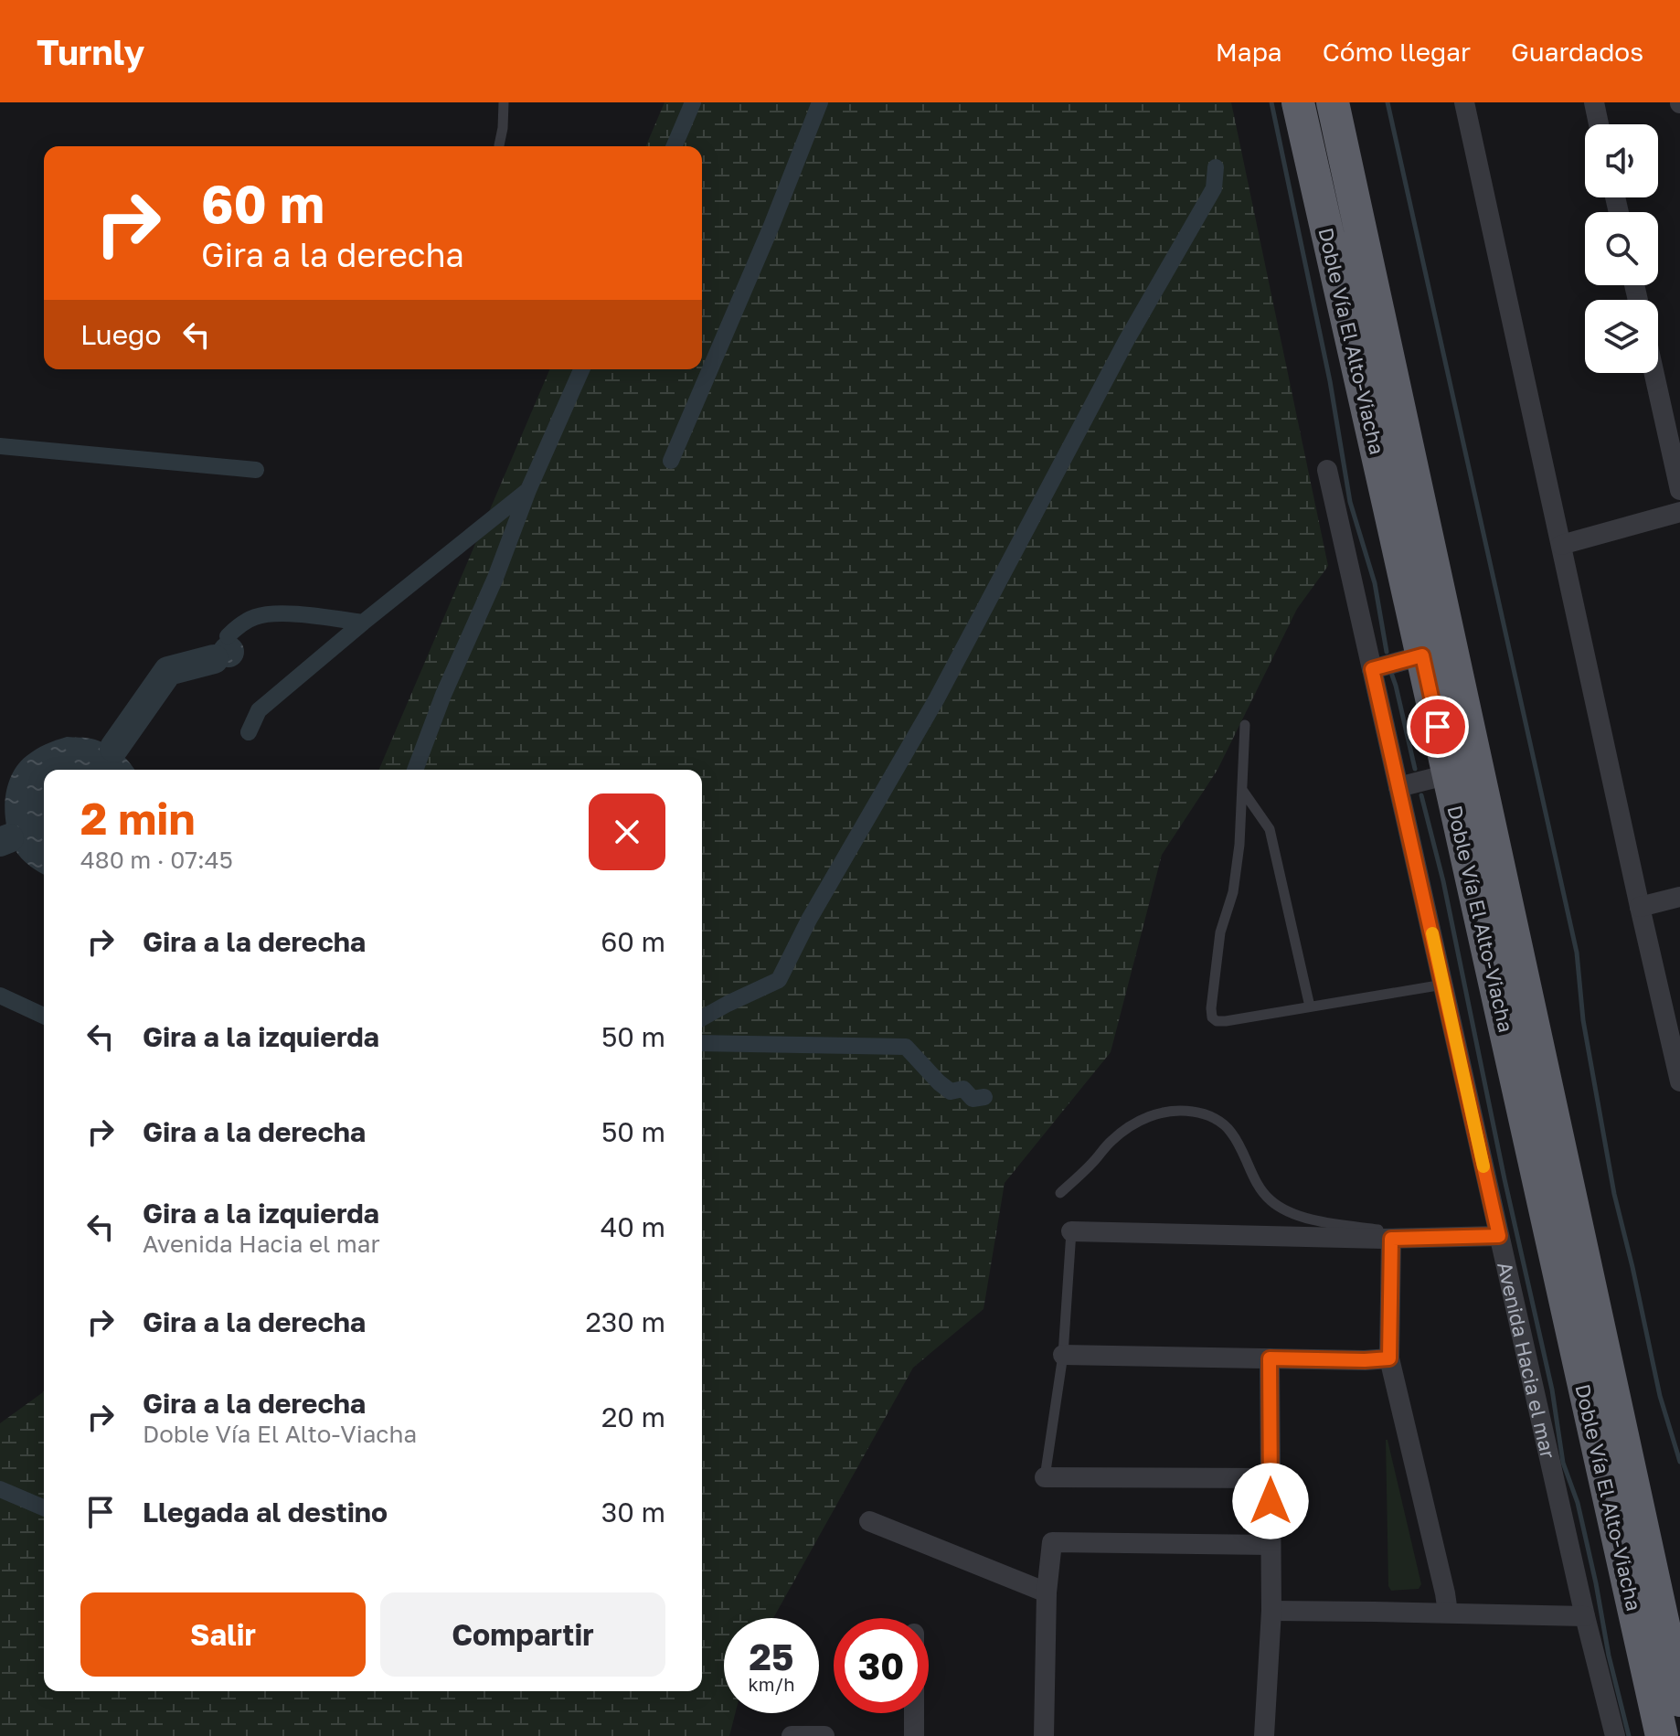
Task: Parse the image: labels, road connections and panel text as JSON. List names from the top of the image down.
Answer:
{
  "streets": {
    "highway": ["Doble Vía El Alto-Viacha"],
    "street": ["Avenida Hacia el mar"]
  },
  "page": {
    "header": "Turnly",
    "nav": ["Mapa", "Cómo llegar", "Guardados"],
    "turn": ["60 m", "Gira a la derecha"],
    "then": "Luego",
    "heading": ["2 min", "480 m · 07:45"],
    "list": [
      {
        "name": "Gira a la derecha",
        "value": "60 m"
      },
      {
        "name": "Gira a la izquierda",
        "value": "50 m"
      },
      {
        "name": "Gira a la derecha",
        "value": "50 m"
      },
      {
        "name": "Gira a la izquierda",
        "note": "Avenida Hacia el mar",
        "value": "40 m"
      },
      {
        "name": "Gira a la derecha",
        "value": "230 m"
      },
      {
        "name": "Gira a la derecha",
        "note": "Doble Vía El Alto-Viacha",
        "value": "20 m"
      },
      {
        "name": "Llegada al destino",
        "value": "30 m"
      }
    ],
    "buttons": ["Salir", "Compartir"],
    "speed": "25 km/h",
    "limit": "30"
  }
}
